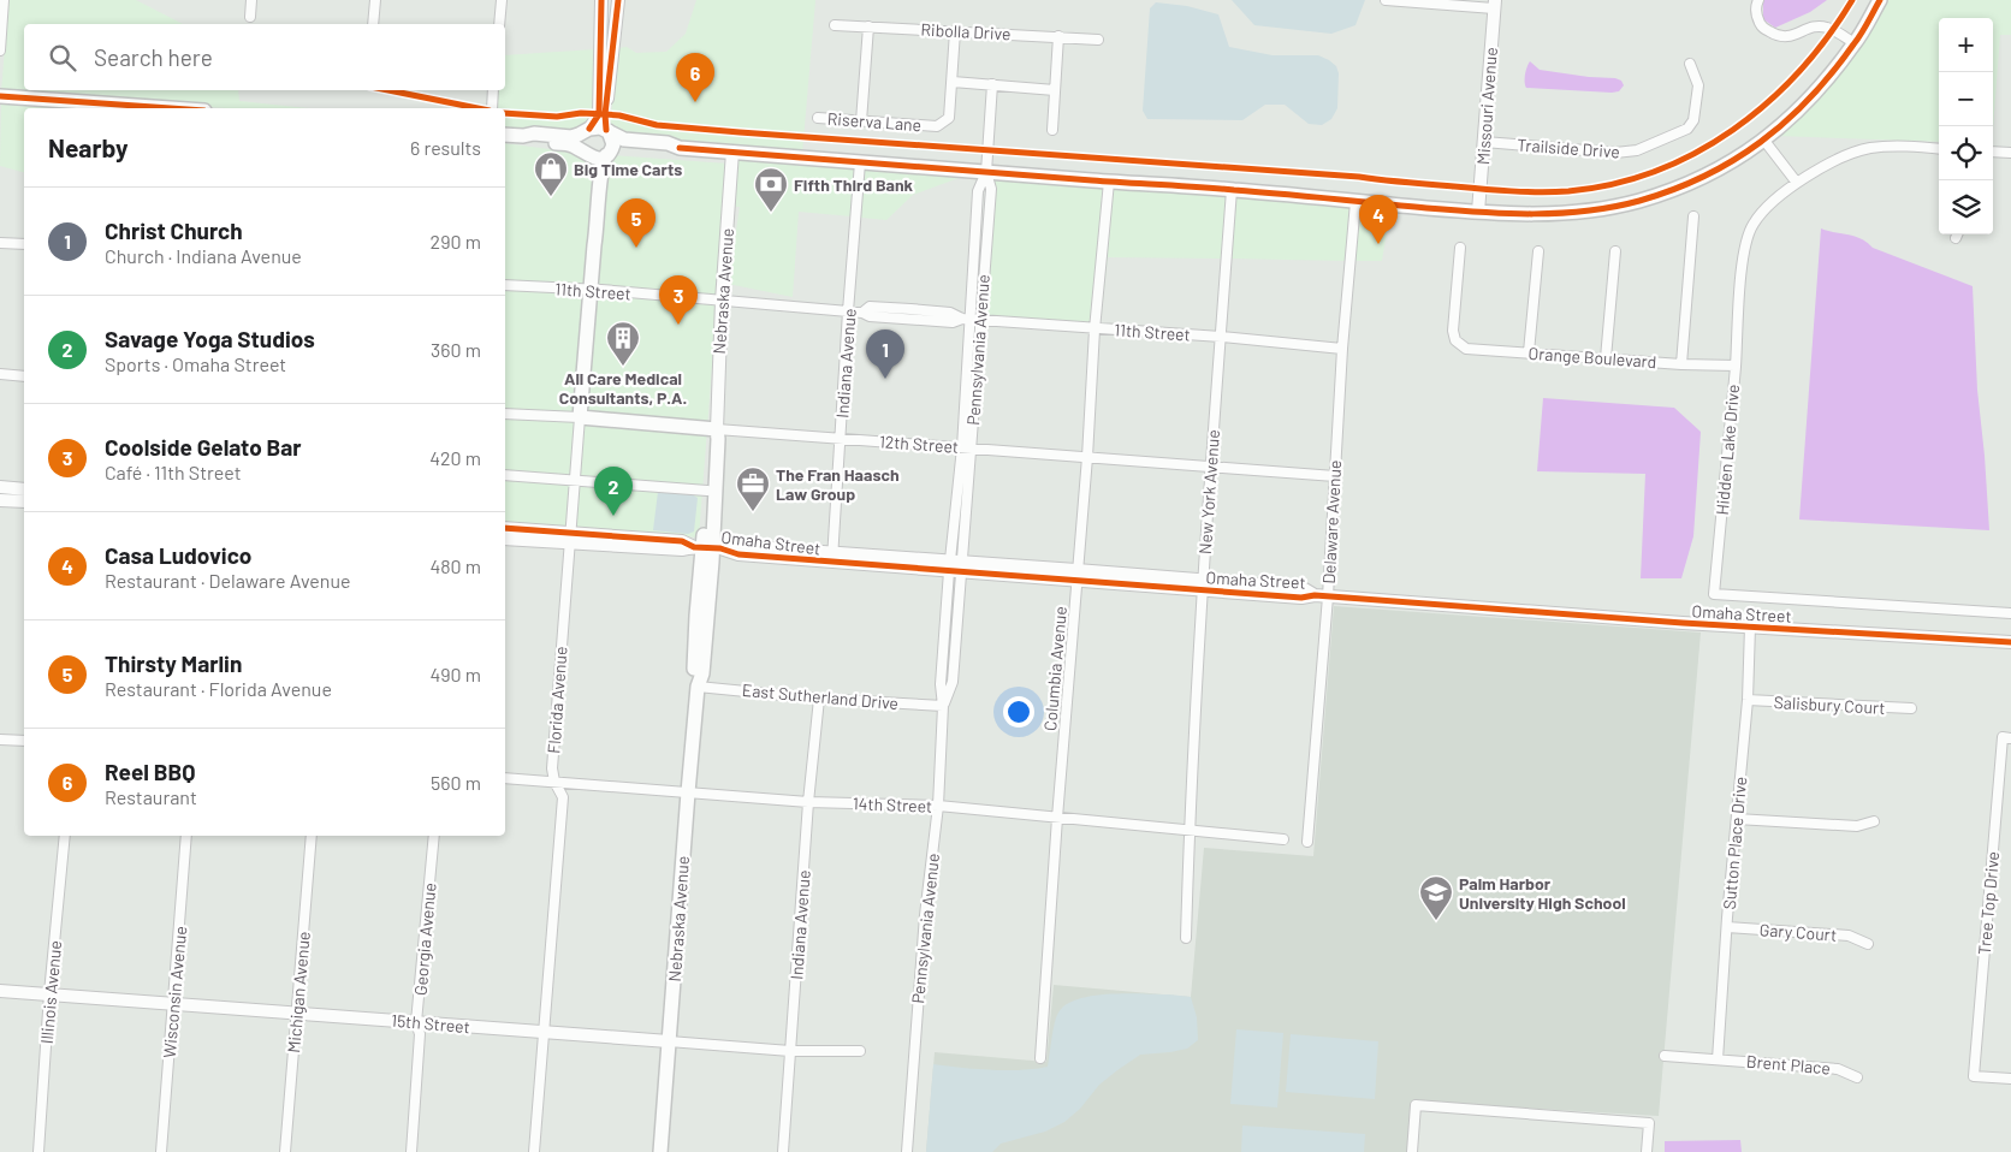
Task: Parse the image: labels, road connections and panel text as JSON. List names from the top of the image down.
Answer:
{
  "streets": {
    "main road": ["Nebraska Avenue", "12th Street", "Florida Avenue"],
    "street": [
      "Ribolla Drive",
      "Missouri Avenue",
      "Riserva Lane",
      "Trailside Drive",
      "11th Street",
      "Pennsylvania Avenue",
      "Orange Boulevard",
      "Indiana Avenue",
      "Hidden Lake Drive",
      "New York Avenue",
      "Delaware Avenue",
      "Omaha Street",
      "Columbia Avenue",
      "East Sutherland Drive",
      "Salisbury Court",
      "14th Street",
      "Sutton Place Drive",
      "Tree Top Drive",
      "Gary Court",
      "Georgia Avenue",
      "Illinois Avenue",
      "Wisconsin Avenue",
      "Michigan Avenue",
      "15th Street",
      "Brent Place"
    ]
  },
  "crossings": [
    ["Ribolla Drive", "Riserva Lane"],
    ["Missouri Avenue", "Trailside Drive"],
    ["11th Street", "Nebraska Avenue"],
    ["11th Street", "Pennsylvania Avenue"],
    ["11th Street", "Indiana Avenue"],
    ["11th Street", "New York Avenue"],
    ["11th Street", "Delaware Avenue"],
    ["11th Street", "Columbia Avenue"],
    ["11th Street", "Florida Avenue"],
    ["Nebraska Avenue", "12th Street"],
    ["Nebraska Avenue", "Omaha Street"],
    ["Nebraska Avenue", "East Sutherland Drive"],
    ["Nebraska Avenue", "14th Street"],
    ["Nebraska Avenue", "15th Street"],
    ["Pennsylvania Avenue", "12th Street"],
    ["Pennsylvania Avenue", "Omaha Street"],
    ["Pennsylvania Avenue", "East Sutherland Drive"],
    ["Pennsylvania Avenue", "14th Street"],
    ["Orange Boulevard", "Hidden Lake Drive"],
    ["Indiana Avenue", "12th Street"],
    ["Indiana Avenue", "Omaha Street"],
    ["Indiana Avenue", "East Sutherland Drive"],
    ["Indiana Avenue", "14th Street"],
    ["Indiana Avenue", "15th Street"],
    ["12th Street", "New York Avenue"],
    ["12th Street", "Delaware Avenue"],
    ["12th Street", "Columbia Avenue"],
    ["12th Street", "Florida Avenue"],
    ["New York Avenue", "Omaha Street"],
    ["New York Avenue", "14th Street"],
    ["Delaware Avenue", "Omaha Street"],
    ["Omaha Street", "Columbia Avenue"],
    ["Omaha Street", "Florida Avenue"],
    ["Omaha Street", "Sutton Place Drive"],
    ["Columbia Avenue", "14th Street"],
    ["Florida Avenue", "14th Street"],
    ["Florida Avenue", "15th Street"],
    ["Salisbury Court", "Sutton Place Drive"],
    ["Sutton Place Drive", "Gary Court"],
    ["Sutton Place Drive", "Brent Place"],
    ["Georgia Avenue", "15th Street"],
    ["Illinois Avenue", "15th Street"],
    ["Wisconsin Avenue", "15th Street"],
    ["Michigan Avenue", "15th Street"]
  ],
  "places": {
    "shop": ["Big Time Carts"],
    "bank": ["Fifth Third Bank"],
    "building": ["All Care Medical Consultants, P.A."],
    "office": ["The Fran Haasch Law Group"],
    "school or university": ["Palm Harbor University High School"]
  },
  "page": {
    "map_buttons": ["+", "−"],
    "search": "Search here",
    "pins": [
      "6",
      "4",
      "5",
      "3",
      "1",
      "2"
    ],
    "heading": ["Nearby", "6 results"],
    "list": [
      {
        "mark": "1",
        "name": "Christ Church",
        "note": "Church · Indiana Avenue",
        "value": "290 m"
      },
      {
        "mark": "2",
        "name": "Savage Yoga Studios",
        "note": "Sports · Omaha Street",
        "value": "360 m"
      },
      {
        "mark": "3",
        "name": "Coolside Gelato Bar",
        "note": "Café · 11th Street",
        "value": "420 m"
      },
      {
        "mark": "4",
        "name": "Casa Ludovico",
        "note": "Restaurant · Delaware Avenue",
        "value": "480 m"
      },
      {
        "mark": "5",
        "name": "Thirsty Marlin",
        "note": "Restaurant · Florida Avenue",
        "value": "490 m"
      },
      {
        "mark": "6",
        "name": "Reel BBQ",
        "note": "Restaurant",
        "value": "560 m"
      }
    ]
  }
}
